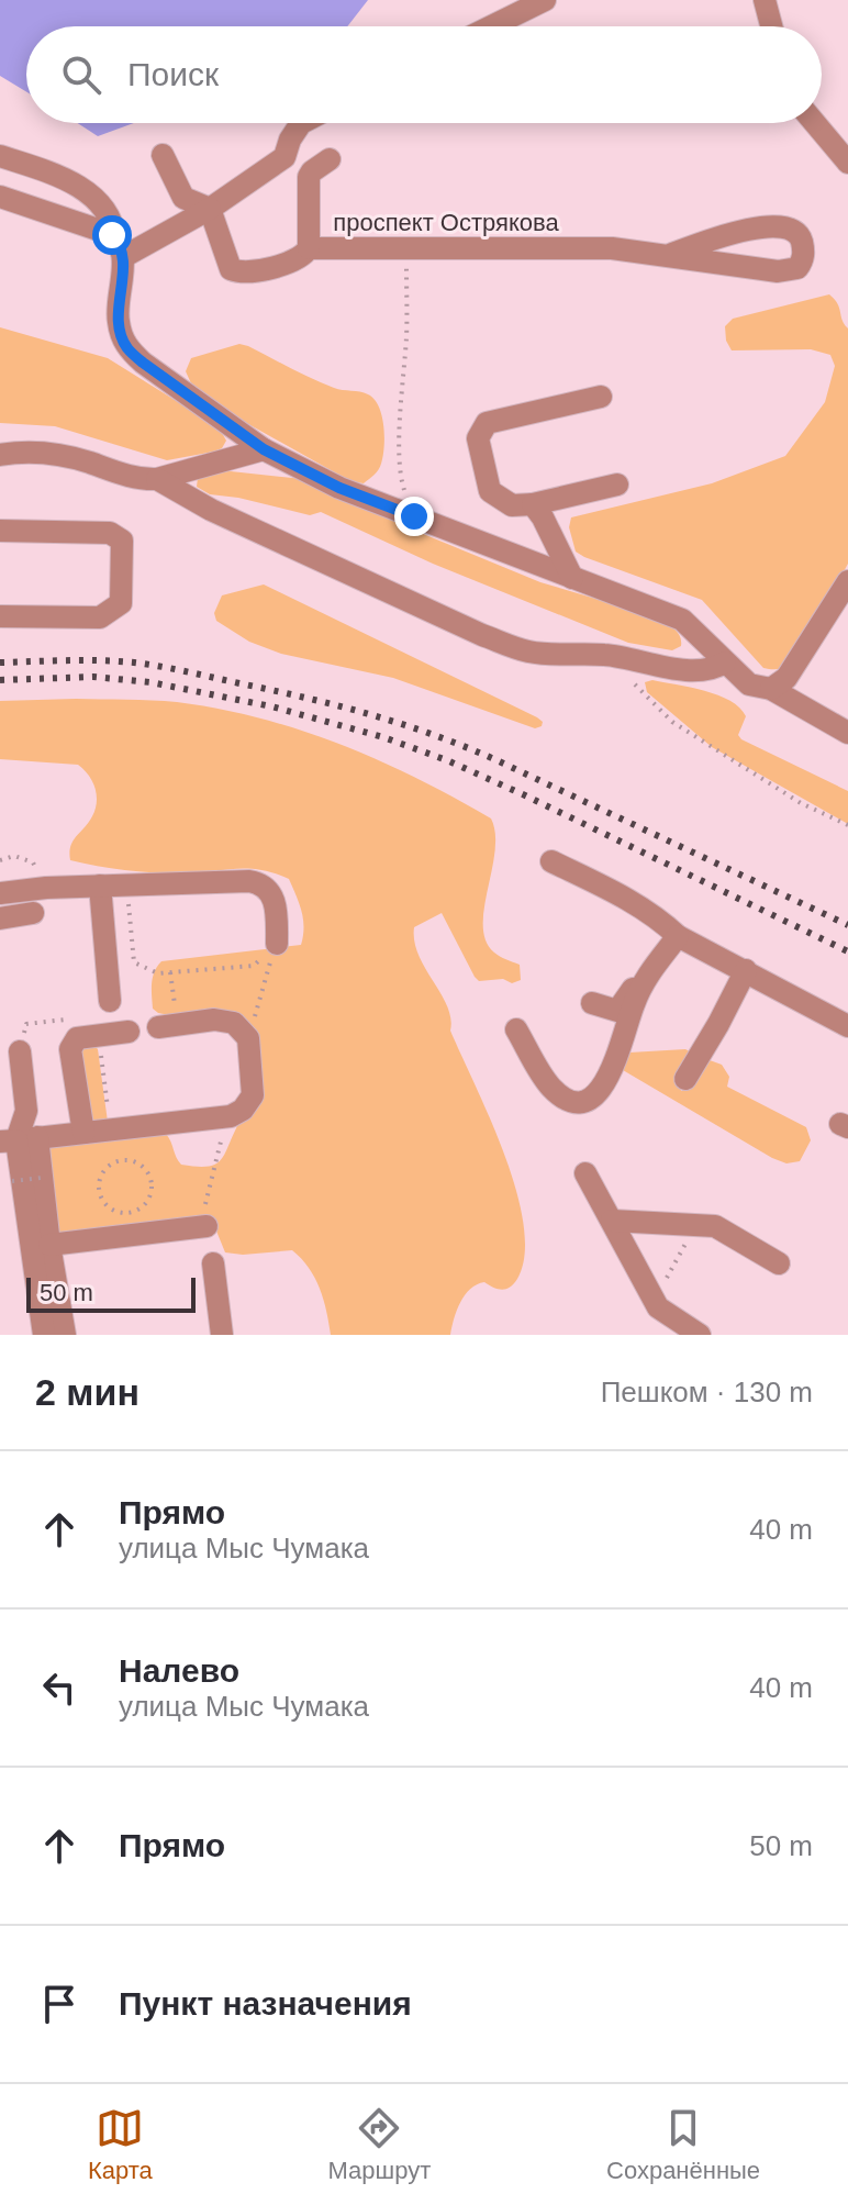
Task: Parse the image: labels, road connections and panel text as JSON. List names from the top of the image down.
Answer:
{
  "streets": {
    "street": ["проспект Острякова"]
  },
  "scale_bar": "50 m",
  "page": {
    "search": "Поиск",
    "scale": "50 m",
    "heading": ["2 мин", "Пешком · 130 m"],
    "list": [
      ["Прямо", "улица Мыс Чумака", "40 m"],
      ["Налево", "улица Мыс Чумака", "40 m"],
      ["Прямо", "50 m"],
      "Пункт назначения"
    ],
    "nav": ["Карта", "Маршрут", "Сохранённые"]
  }
}
